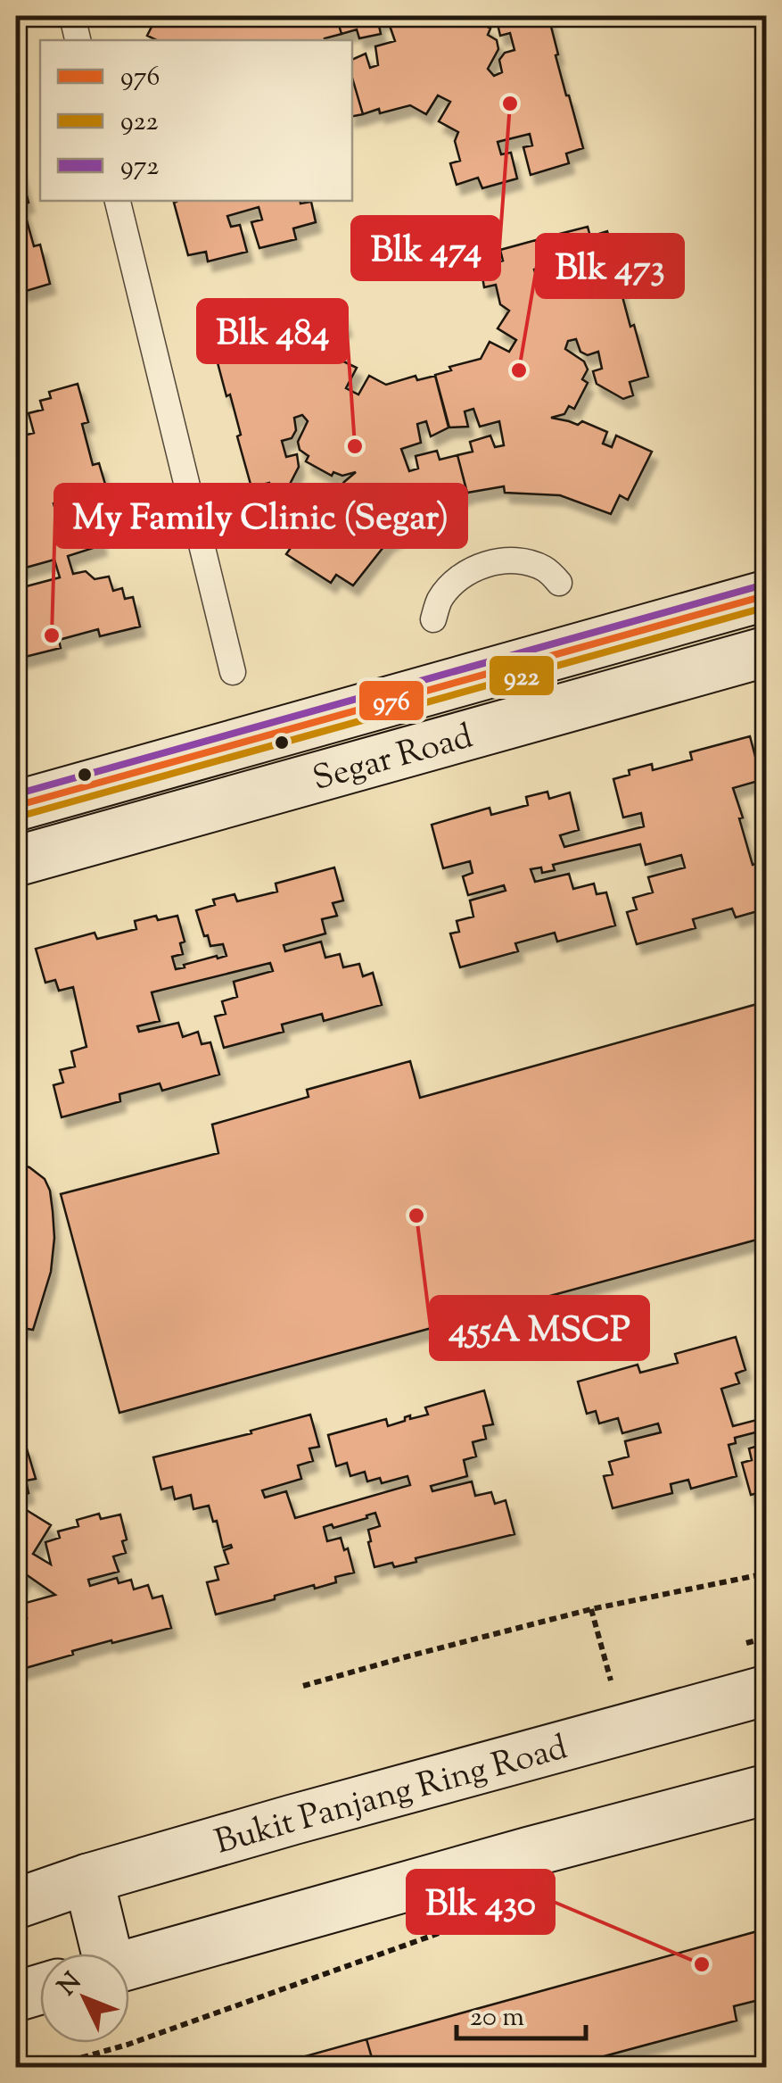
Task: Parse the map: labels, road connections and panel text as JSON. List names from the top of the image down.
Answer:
{
  "streets": {
    "main road": ["Segar Road", "Bukit Panjang Ring Road"]
  },
  "places": [
    "Blk 474",
    "Blk 473",
    "Blk 484",
    "My Family Clinic (Segar)",
    "455A MSCP",
    "Blk 430"
  ],
  "lines": ["transit line 972", "transit line 976", "transit line 922"],
  "legend": ["976", "922", "972"],
  "scale_bar": "20 m",
  "north": "top left"
}
